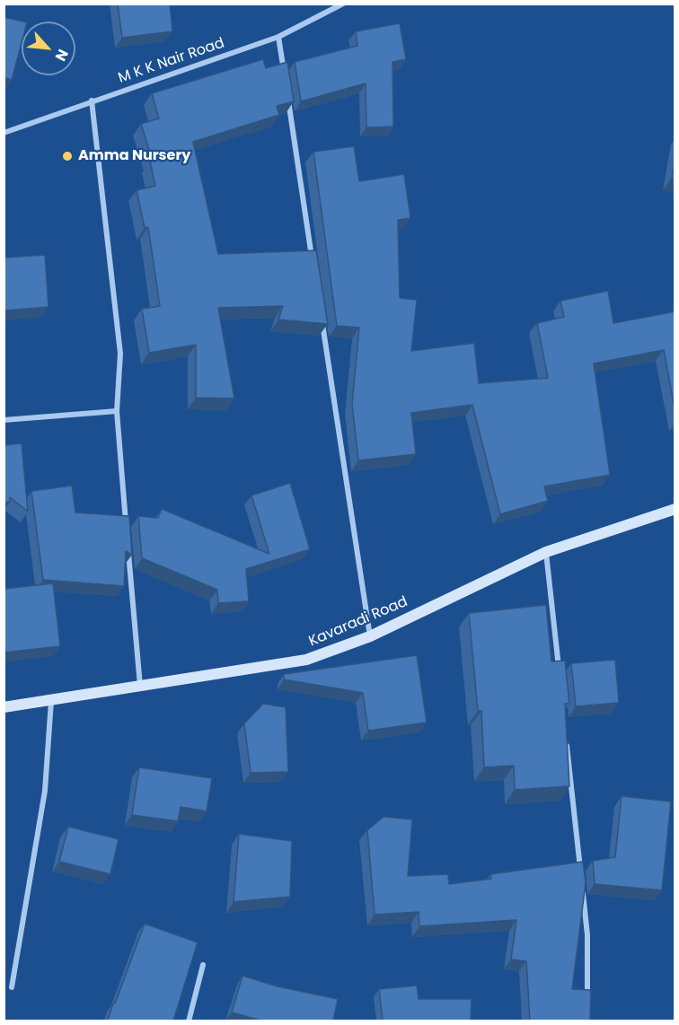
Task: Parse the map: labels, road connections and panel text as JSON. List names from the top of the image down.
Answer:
{
  "streets": {
    "main road": ["Kavaradi Road"],
    "street": ["M K K Nair Road"]
  },
  "places": ["Amma Nursery"],
  "north": "bottom right"
}
